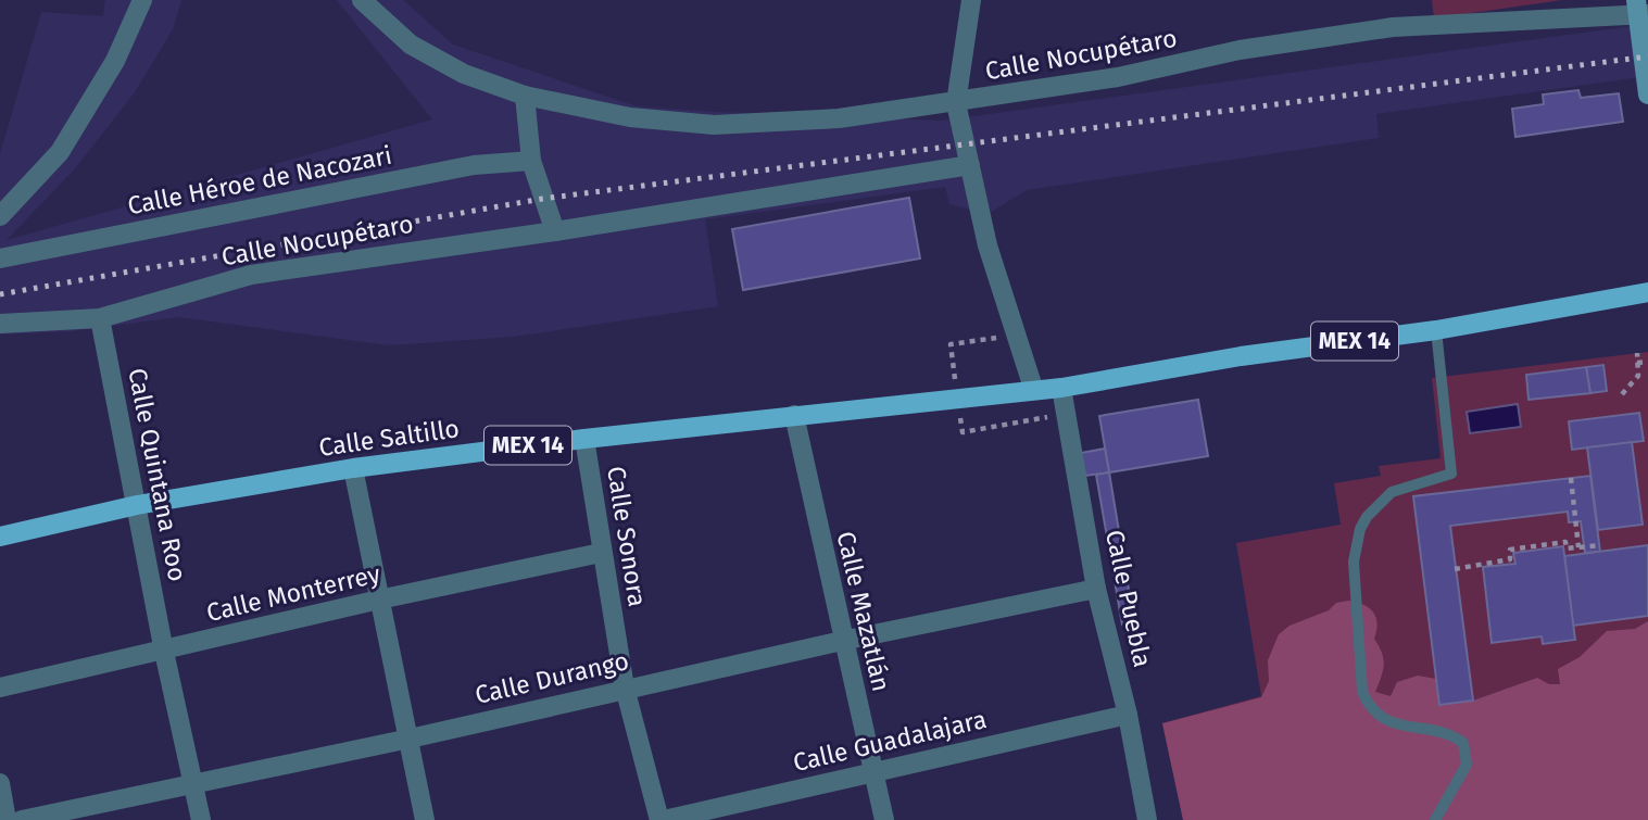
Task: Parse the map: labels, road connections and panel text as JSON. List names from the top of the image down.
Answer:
{
  "streets": {
    "main road": ["MEX 14", "Calle Saltillo"],
    "street": [
      "Calle Nocupétaro",
      "Calle Héroe de Nacozari",
      "Calle Quintana Roo",
      "Calle Sonora",
      "Calle Monterrey",
      "Calle Puebla",
      "Calle Mazatlán",
      "Calle Durango",
      "Calle Guadalajara"
    ]
  },
  "crossings": [
    ["Calle Nocupétaro", "Calle Quintana Roo"],
    ["MEX 14", "Calle Saltillo"],
    ["MEX 14", "Calle Puebla"],
    ["Calle Saltillo", "Calle Quintana Roo"],
    ["Calle Saltillo", "Calle Sonora"],
    ["Calle Saltillo", "Calle Puebla"],
    ["Calle Saltillo", "Calle Mazatlán"],
    ["Calle Quintana Roo", "Calle Monterrey"],
    ["Calle Quintana Roo", "Calle Durango"],
    ["Calle Sonora", "Calle Monterrey"],
    ["Calle Sonora", "Calle Durango"],
    ["Calle Sonora", "Calle Guadalajara"],
    ["Calle Puebla", "Calle Durango"],
    ["Calle Puebla", "Calle Guadalajara"],
    ["Calle Mazatlán", "Calle Durango"],
    ["Calle Mazatlán", "Calle Guadalajara"]
  ]
}
